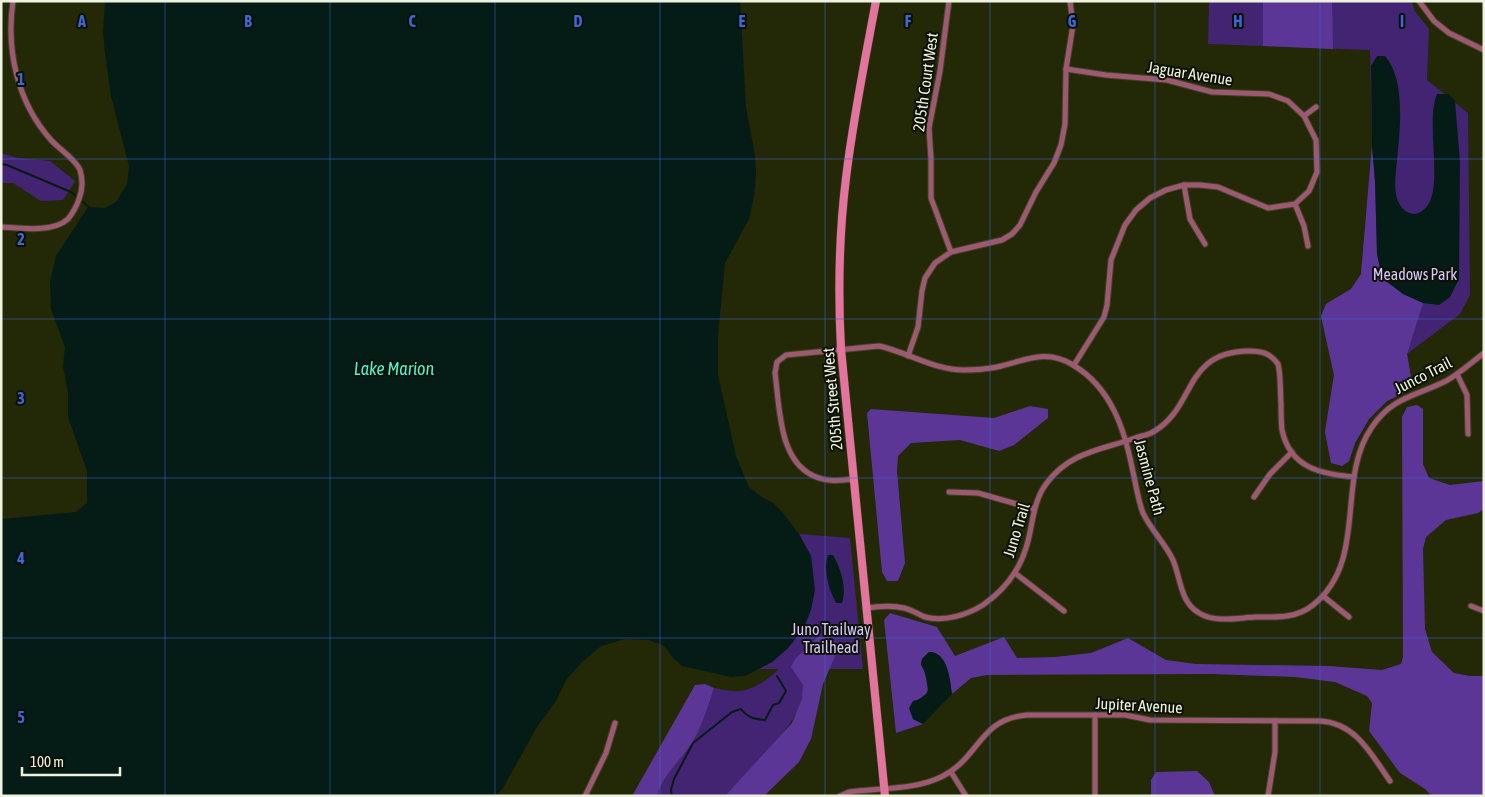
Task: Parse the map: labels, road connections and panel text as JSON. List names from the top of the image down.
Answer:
{
  "streets": {
    "street": [
      "Jaguar Avenue",
      "205th Court West",
      "Junco Trail",
      "205th Street West",
      "Jasmine Path",
      "Juno Trail",
      "Jupiter Avenue"
    ]
  },
  "crossings": [
    ["Junco Trail", "Jasmine Path"],
    ["205th Street West", "Jasmine Path"],
    ["205th Street West", "Juno Trail"],
    ["205th Street West", "Jupiter Avenue"],
    ["Jasmine Path", "Juno Trail"]
  ],
  "water": ["Lake Marion"],
  "parks": ["Meadows Park", "Juno Trailway Trailhead"],
  "scale_bar": "100 m",
  "grid": {
    "columns": [
      "A",
      "B",
      "C",
      "D",
      "E",
      "F",
      "G",
      "H",
      "I"
    ],
    "rows": [
      "1",
      "2",
      "3",
      "4",
      "5"
    ]
  }
}
